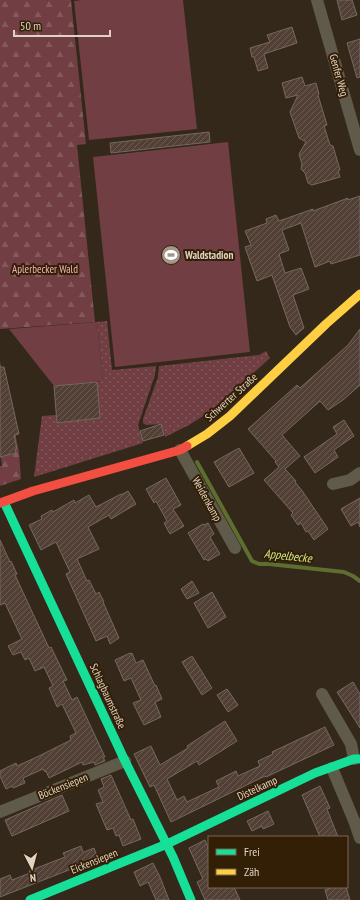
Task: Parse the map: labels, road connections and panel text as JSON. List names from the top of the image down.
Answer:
{
  "streets": {
    "street": [
      "Genfer Weg",
      "Schwerter Straße",
      "Weidenkamp",
      "Schlagbaumstraße",
      "Böckensiepen",
      "Distelkamp",
      "Eickensiepen"
    ]
  },
  "crossings": [
    ["Schwerter Straße", "Weidenkamp"],
    ["Schwerter Straße", "Schlagbaumstraße"],
    ["Schlagbaumstraße", "Böckensiepen"],
    ["Schlagbaumstraße", "Distelkamp"],
    ["Schlagbaumstraße", "Eickensiepen"],
    ["Distelkamp", "Eickensiepen"]
  ],
  "water": ["Appelbecke"],
  "parks": ["Aplerbecker Wald"],
  "places": {
    "sports": ["Waldstadion"]
  },
  "legend": ["Frei", "Zäh"],
  "scale_bar": "50 m",
  "north": "bottom"
}
